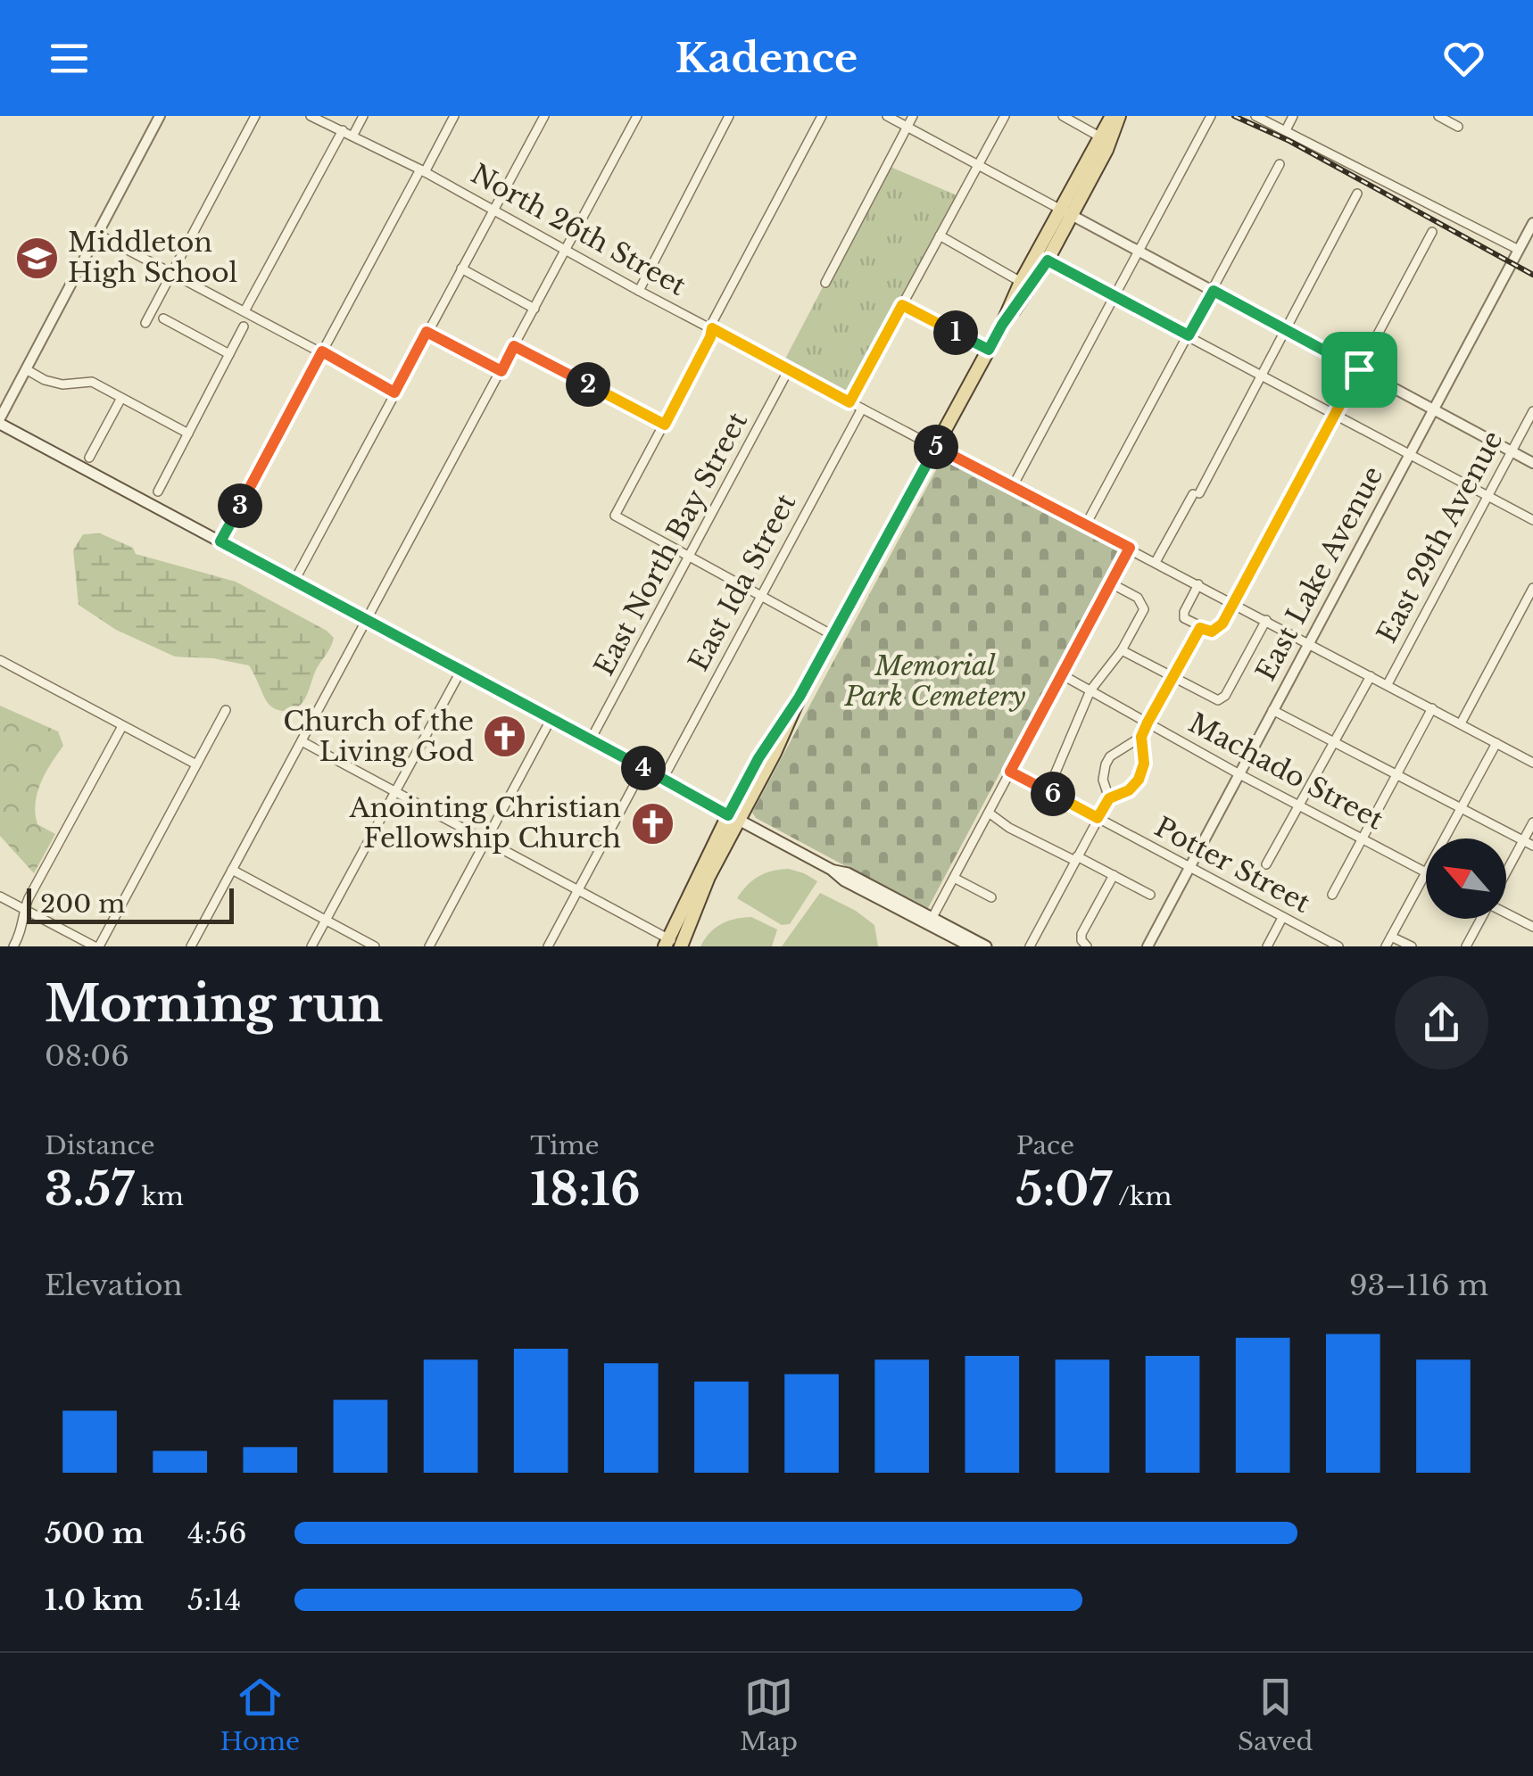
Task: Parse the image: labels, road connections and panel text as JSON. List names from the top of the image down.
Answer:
{
  "streets": {
    "street": [
      "North 26th Street",
      "East 29th Avenue",
      "East North Bay Street",
      "East Lake Avenue",
      "East Ida Street",
      "Machado Street",
      "Potter Street"
    ]
  },
  "crossings": [
    ["North 26th Street", "East 29th Avenue"],
    ["North 26th Street", "East North Bay Street"],
    ["North 26th Street", "East Lake Avenue"],
    ["North 26th Street", "East Ida Street"],
    ["East 29th Avenue", "Machado Street"],
    ["East Lake Avenue", "Machado Street"],
    ["East Lake Avenue", "Potter Street"]
  ],
  "parks": ["Memorial Park Cemetery"],
  "places": {
    "school or university": ["Middleton High School"],
    "church": ["Church of the Living God", "Anointing Christian Fellowship Church"]
  },
  "scale_bar": "200 m",
  "north": "top left",
  "page": {
    "header": "Kadence",
    "pins": [
      "1",
      "2",
      "5",
      "3",
      "4",
      "6"
    ],
    "scale": "200 m",
    "heading": ["Morning run", "08:06"],
    "stats": [
      ["Distance", "3.57 km"],
      ["Time", "18:16"],
      ["Pace", "5:07 /km"]
    ],
    "chart": ["Elevation", "93–116 m"],
    "list": [
      {
        "name": "500 m",
        "note": "4:56"
      },
      {
        "name": "1.0 km",
        "note": "5:14"
      }
    ],
    "tabs": ["Home", "Map", "Saved"]
  }
}
